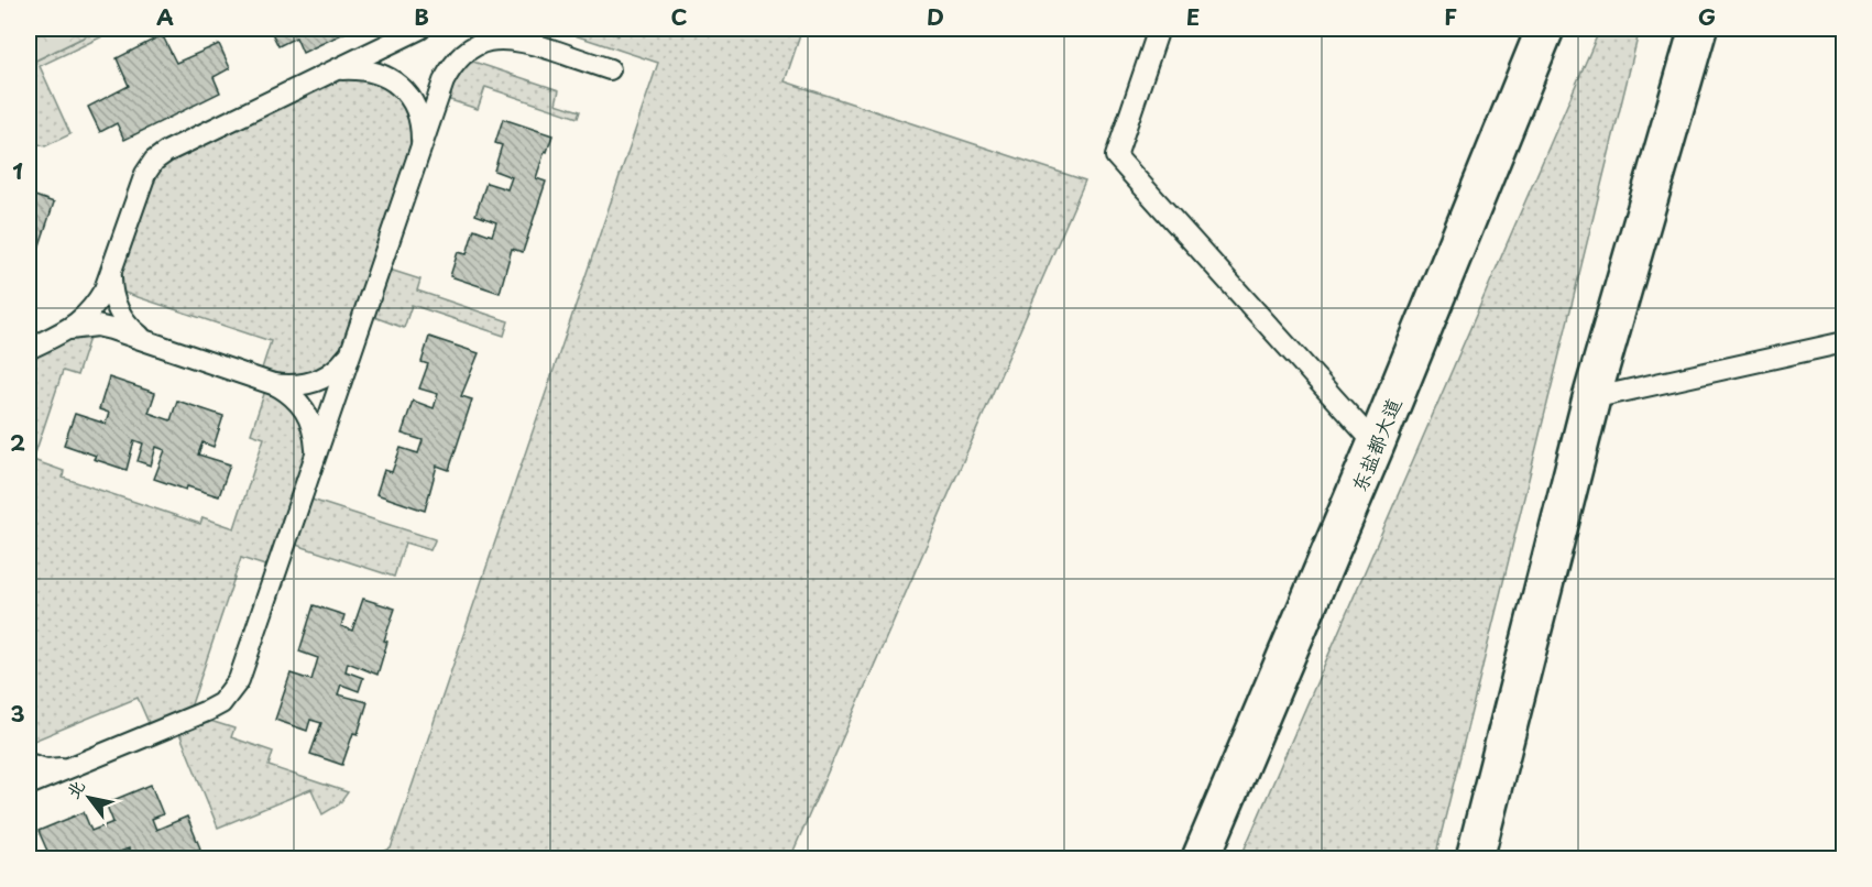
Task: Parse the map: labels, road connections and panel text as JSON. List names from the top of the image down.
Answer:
{
  "streets": {
    "highway": ["东盐都大道"]
  },
  "north": "top left",
  "grid": {
    "columns": [
      "A",
      "B",
      "C",
      "D",
      "E",
      "F",
      "G"
    ],
    "rows": ["1", "2", "3"]
  }
}
